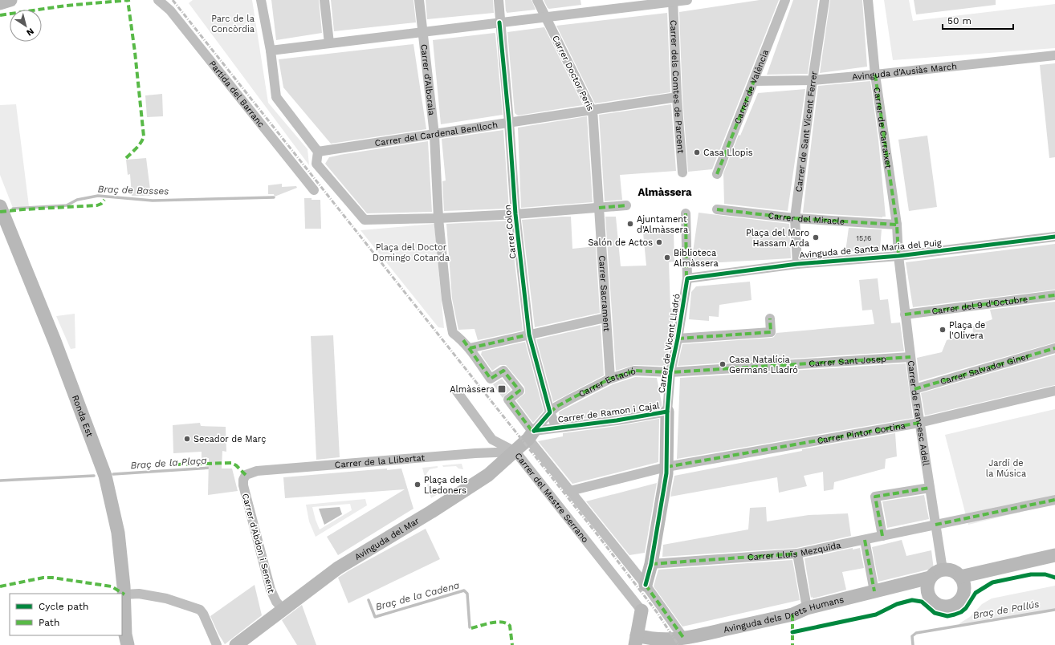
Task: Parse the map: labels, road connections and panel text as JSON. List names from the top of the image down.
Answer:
{
  "streets": {
    "street": [
      "Avinguda d'Ausiàs March",
      "Carrer Doctor Peris",
      "Carrer d'Alboraia",
      "Carrer dels Comtes de Parcent",
      "Carrer de València",
      "Partida del Barranc",
      "Carrer de Carraixet",
      "Carrer de Sant Vicent Ferrer",
      "Carrer del Cardenal Benlloch",
      "Carrer del Miracle",
      "Carrer Colon",
      "Avinguda de Santa Maria del Puig",
      "Carrer Sacrament",
      "Carrer del 9 d'Octubre",
      "Carrer de Vicent Lladró",
      "Carrer Sant Josep",
      "Carrer Salvador Giner",
      "Carrer Estació",
      "Carrer de Ramon i Cajal",
      "Carrer de Francesc Adell",
      "Ronda Est",
      "Carrer Pintor Cortina",
      "Carrer de la Llibertat",
      "Carrer del Mestre Serrano",
      "Avinguda del Mar",
      "Carrer d'Abdon i Senent",
      "Carrer Lluïs Mezquida",
      "Avinguda dels Drets Humans"
    ]
  },
  "crossings": [
    ["Avinguda d'Ausiàs March", "Carrer de València"],
    ["Avinguda d'Ausiàs March", "Carrer de Carraixet"],
    ["Avinguda d'Ausiàs March", "Carrer de Sant Vicent Ferrer"],
    ["Carrer Doctor Peris", "Carrer del Cardenal Benlloch"],
    ["Carrer Doctor Peris", "Carrer Sacrament"],
    ["Carrer d'Alboraia", "Carrer del Cardenal Benlloch"],
    ["Carrer dels Comtes de Parcent", "Carrer del Cardenal Benlloch"],
    ["Carrer de Carraixet", "Carrer del Miracle"],
    ["Carrer de Carraixet", "Avinguda de Santa Maria del Puig"],
    ["Carrer de Carraixet", "Carrer de Francesc Adell"],
    ["Carrer de Sant Vicent Ferrer", "Carrer del Miracle"],
    ["Carrer de Sant Vicent Ferrer", "Avinguda de Santa Maria del Puig"],
    ["Carrer del Cardenal Benlloch", "Carrer Colon"],
    ["Carrer Colon", "Carrer Estació"],
    ["Carrer Colon", "Carrer de Ramon i Cajal"],
    ["Avinguda de Santa Maria del Puig", "Carrer de Vicent Lladró"],
    ["Avinguda de Santa Maria del Puig", "Carrer de Francesc Adell"],
    ["Carrer Sacrament", "Carrer Estació"],
    ["Carrer del 9 d'Octubre", "Carrer de Francesc Adell"],
    ["Carrer de Vicent Lladró", "Carrer Sant Josep"],
    ["Carrer de Vicent Lladró", "Carrer Estació"],
    ["Carrer de Vicent Lladró", "Carrer de Ramon i Cajal"],
    ["Carrer Sant Josep", "Carrer Estació"],
    ["Carrer Sant Josep", "Carrer de Francesc Adell"],
    ["Carrer Salvador Giner", "Carrer de Francesc Adell"],
    ["Carrer de Ramon i Cajal", "Carrer del Mestre Serrano"],
    ["Carrer de Ramon i Cajal", "Avinguda del Mar"],
    ["Carrer de Francesc Adell", "Carrer Pintor Cortina"],
    ["Carrer de Francesc Adell", "Carrer Lluïs Mezquida"],
    ["Carrer de Francesc Adell", "Avinguda dels Drets Humans"],
    ["Carrer Pintor Cortina", "Carrer del Mestre Serrano"],
    ["Carrer de la Llibertat", "Carrer del Mestre Serrano"],
    ["Carrer de la Llibertat", "Avinguda del Mar"],
    ["Carrer de la Llibertat", "Carrer d'Abdon i Senent"],
    ["Carrer del Mestre Serrano", "Avinguda del Mar"],
    ["Carrer del Mestre Serrano", "Avinguda dels Drets Humans"],
    ["Avinguda del Mar", "Carrer d'Abdon i Senent"]
  ],
  "districts": ["Almàssera"],
  "water": [
    "Braç de Basses",
    "Braç de la Plaça",
    "Braç de la Cadena",
    "Braç de Pallús"
  ],
  "parks": ["Parc de la Concòrdia", "Plaça del Doctor Domingo Cotanda", "Jardí de la Música"],
  "places": {
    "other": [
      "Casa Llopis",
      "Ajuntament d'Almàssera",
      "Plaça del Moro Hassam Arda",
      "Salón de Actos",
      "Biblioteca Almàssera",
      "Plaça de l'Olivera",
      "Casa Natalícia Germans Lladró",
      "Secador de Març",
      "Plaça dels Lledoners"
    ],
    "transit": ["Almàssera"]
  },
  "house_numbers": ["15,16"],
  "legend": ["Cycle path", "Path"],
  "scale_bar": "50 m",
  "north": "bottom right"
}
